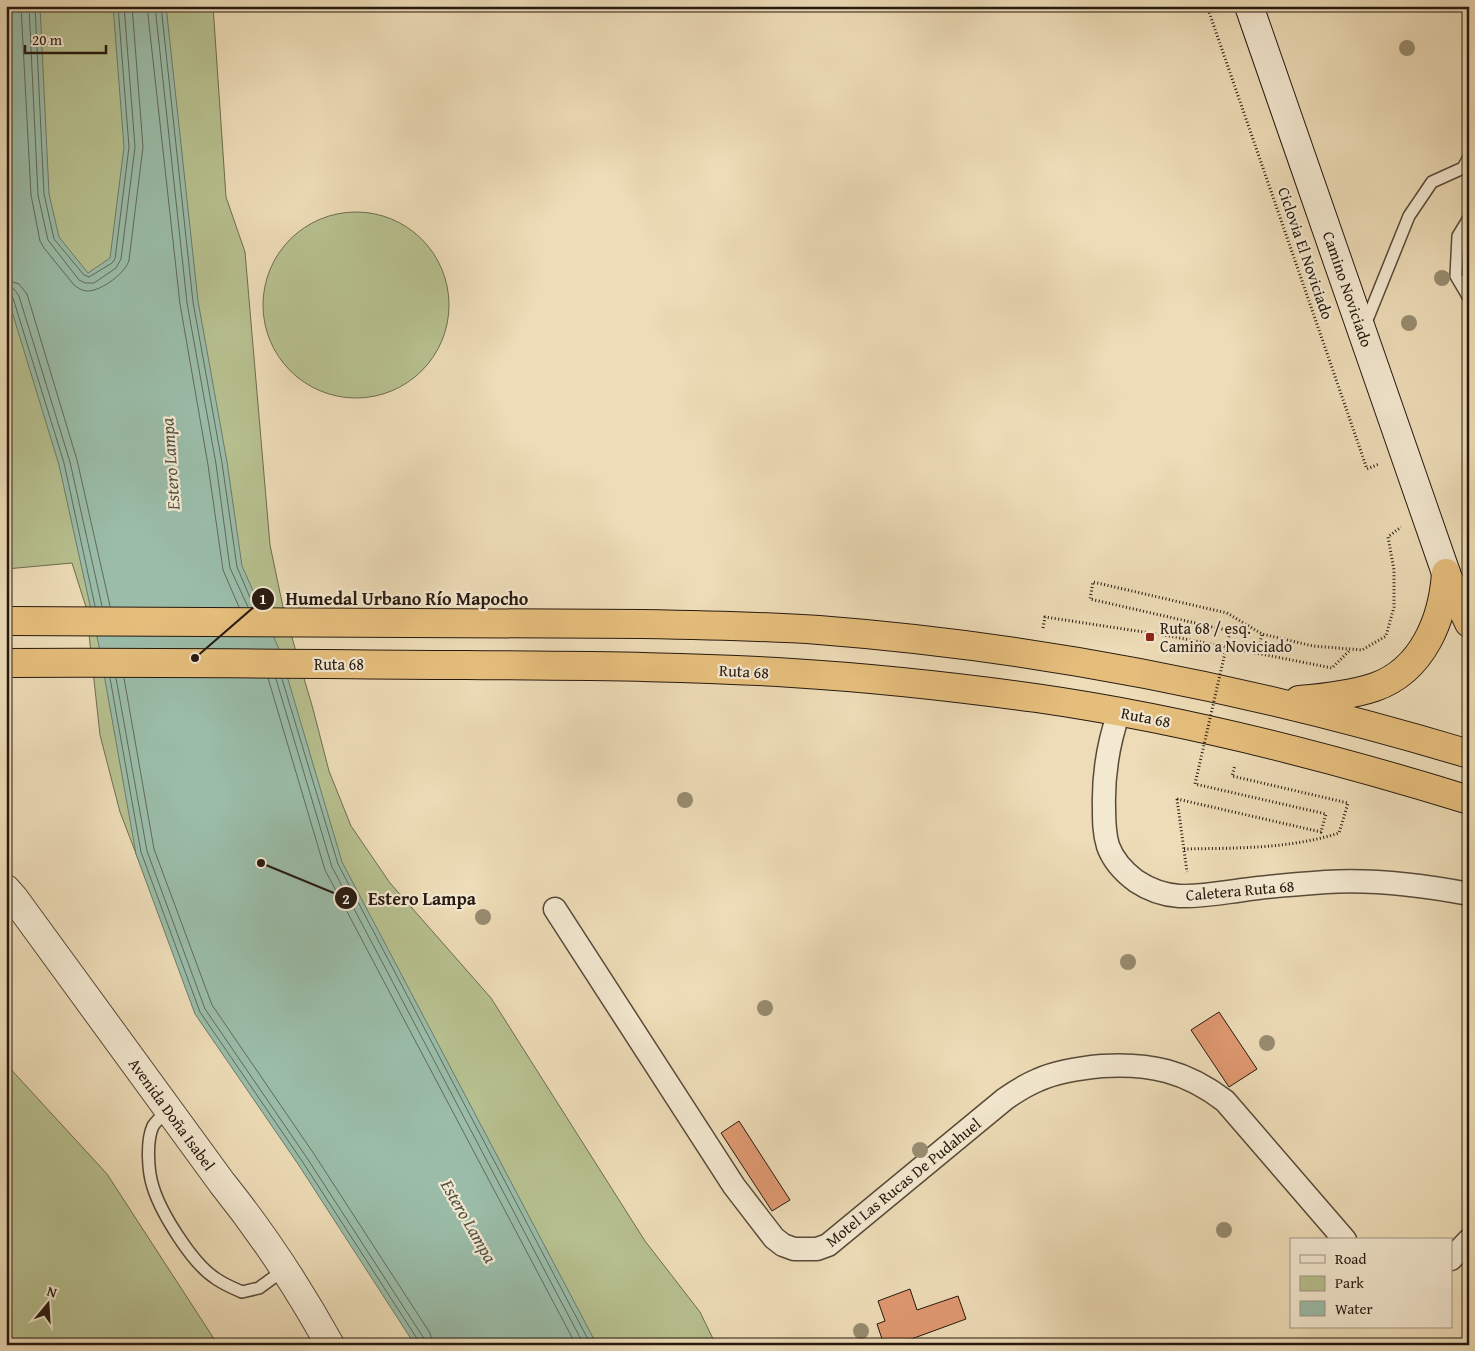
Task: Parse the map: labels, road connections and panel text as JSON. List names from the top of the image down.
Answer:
{
  "streets": {
    "highway": ["Ruta 68"],
    "main road": ["Camino Noviciado", "Avenida Doña Isabel"],
    "street": ["Caletera Ruta 68", "Motel Las Rucas De Pudahuel"],
    "path": ["Ciclovia El Noviciado"]
  },
  "crossings": [
    ["Ciclovia El Noviciado", "Camino Noviciado"],
    ["Ruta 68", "Caletera Ruta 68"]
  ],
  "water": ["Estero Lampa"],
  "places": {
    "transit": ["Ruta 68 / esq. Camino a Noviciado"],
    "other": ["Humedal Urbano Río Mapocho", "Estero Lampa"]
  },
  "legend": ["Road", "Park", "Water"],
  "scale_bar": "20 m",
  "north": "top"
}
